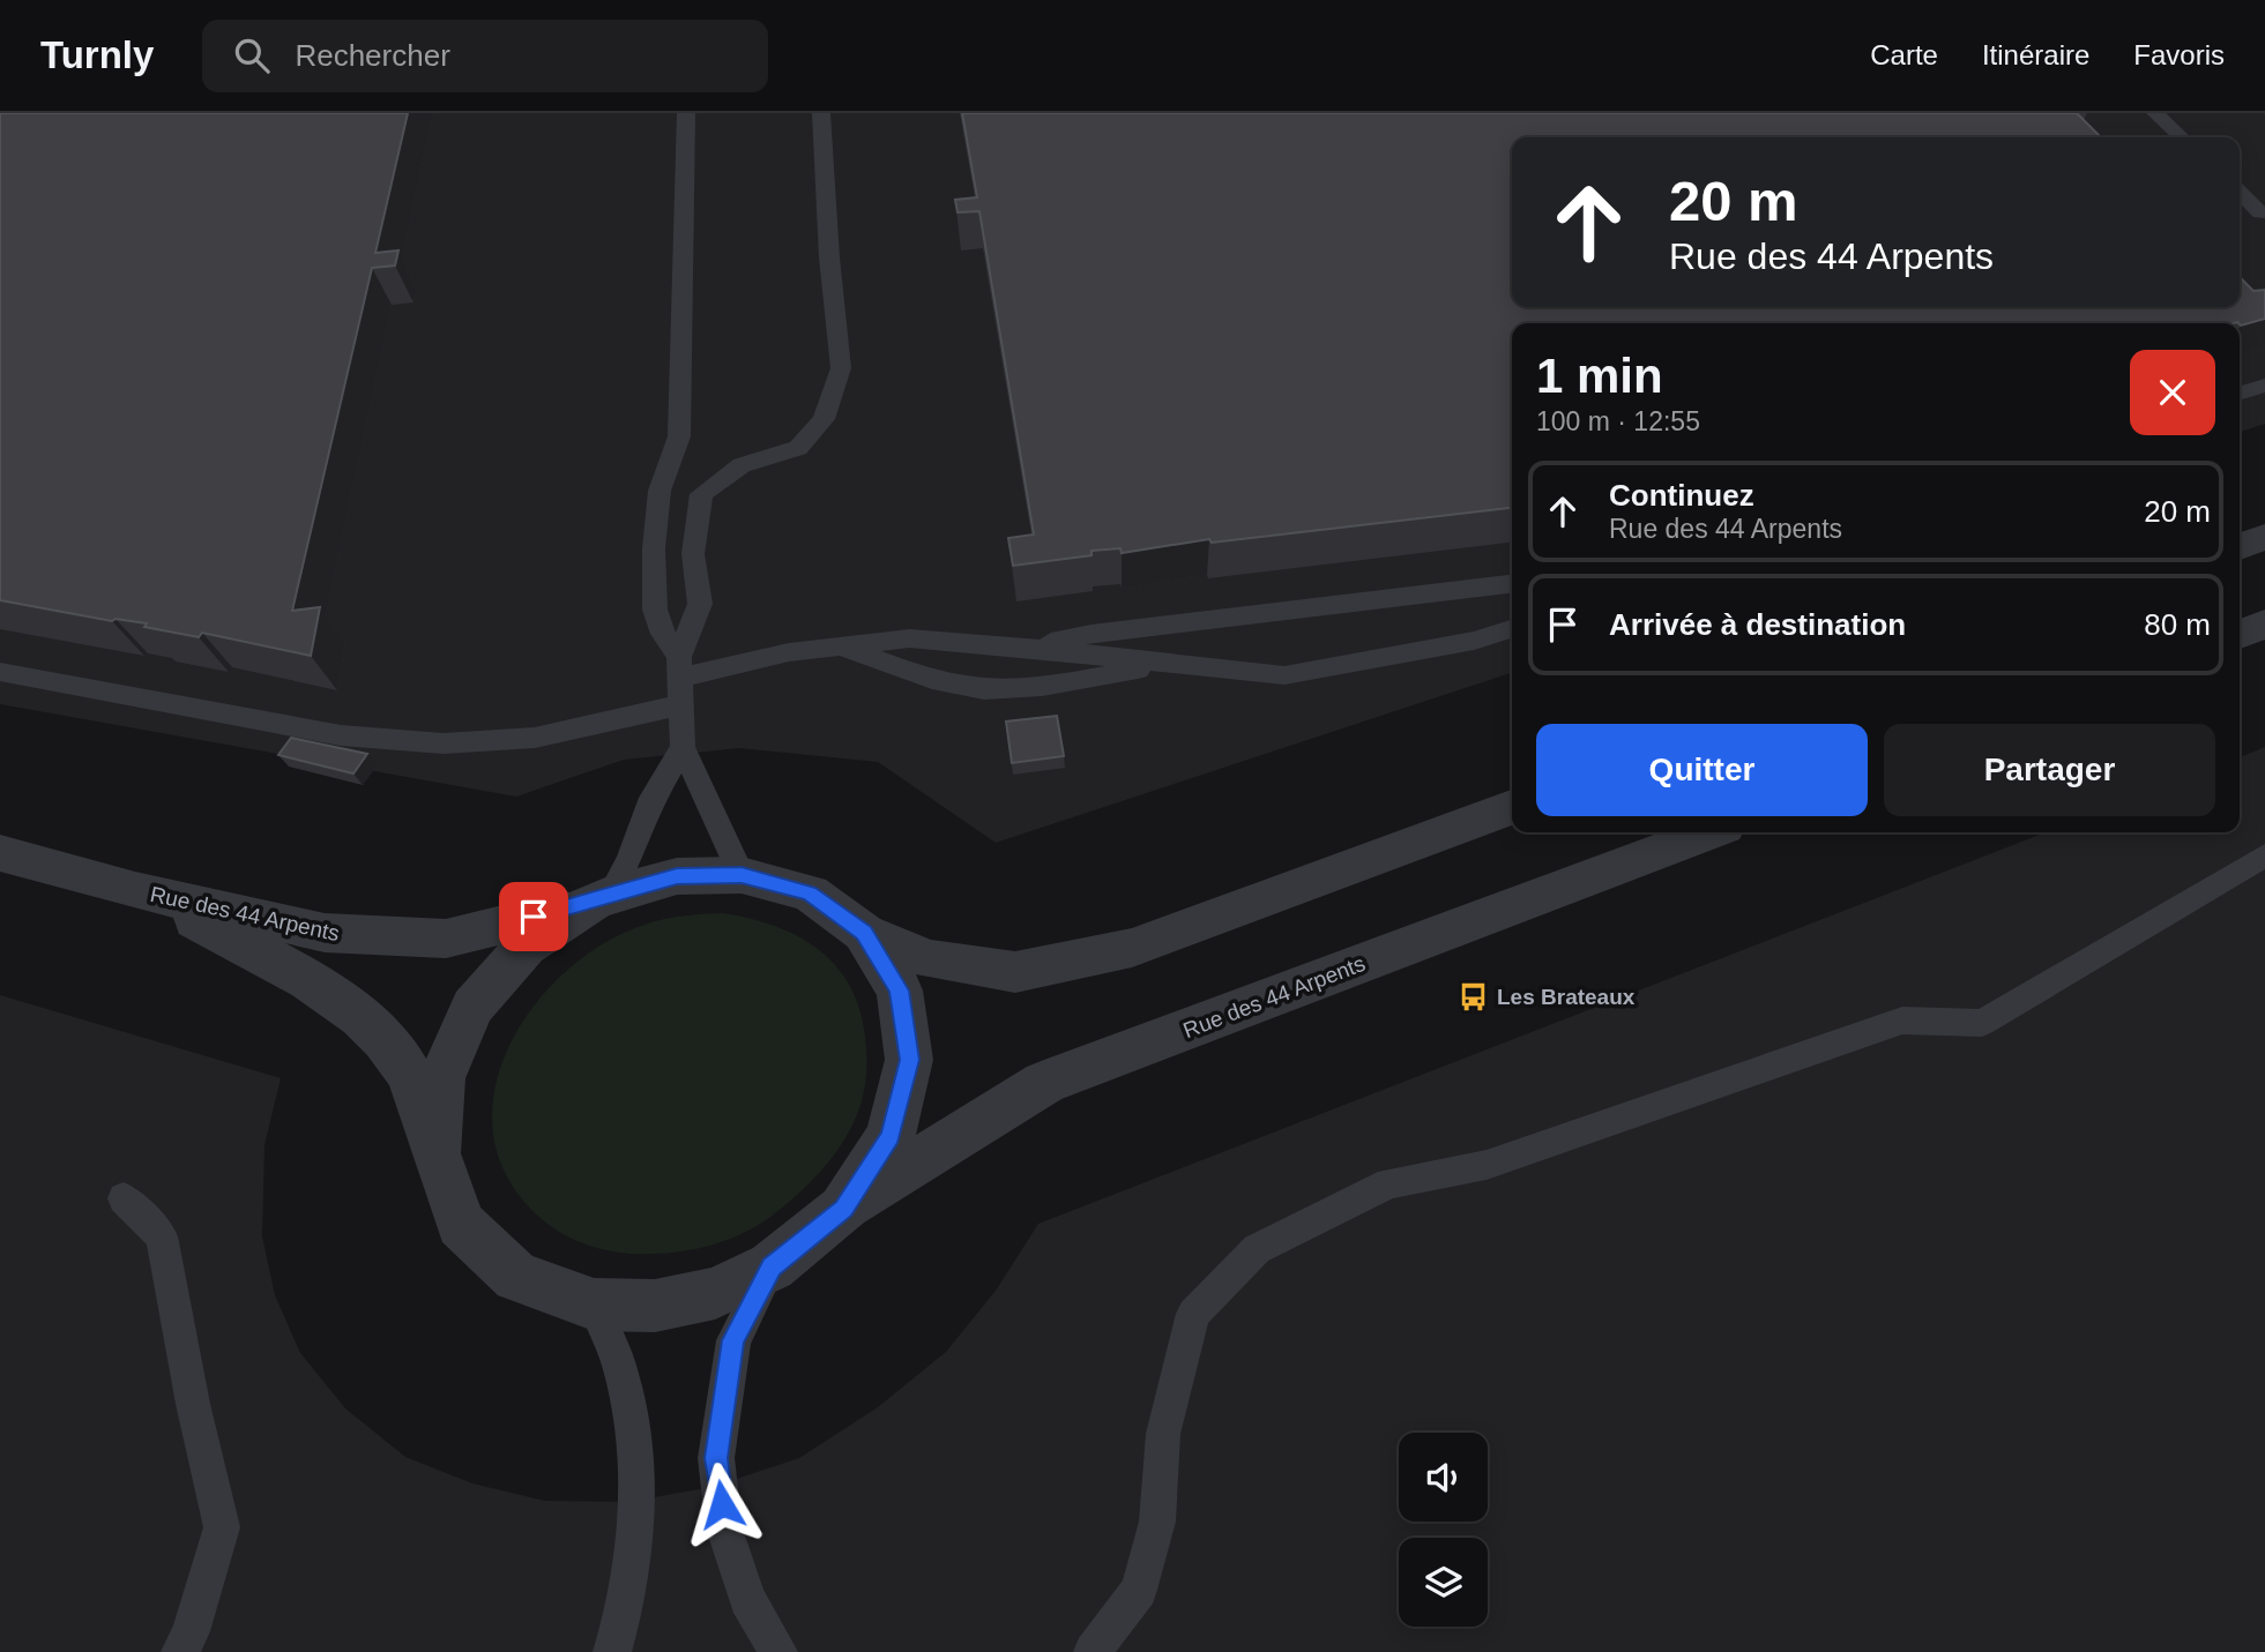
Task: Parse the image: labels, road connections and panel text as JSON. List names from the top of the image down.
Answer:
{
  "streets": {
    "street": ["Rue des 44 Arpents"]
  },
  "places": {
    "bus stop": ["Les Brateaux"]
  },
  "page": {
    "header": "Turnly",
    "search": "Rechercher",
    "nav": ["Carte", "Itinéraire", "Favoris"],
    "turn": ["20 m", "Rue des 44 Arpents"],
    "heading": ["1 min", "100 m · 12:55"],
    "list": [
      {
        "name": "Continuez",
        "note": "Rue des 44 Arpents",
        "value": "20 m"
      },
      {
        "name": "Arrivée à destination",
        "value": "80 m"
      }
    ],
    "buttons": ["Quitter", "Partager"]
  }
}
